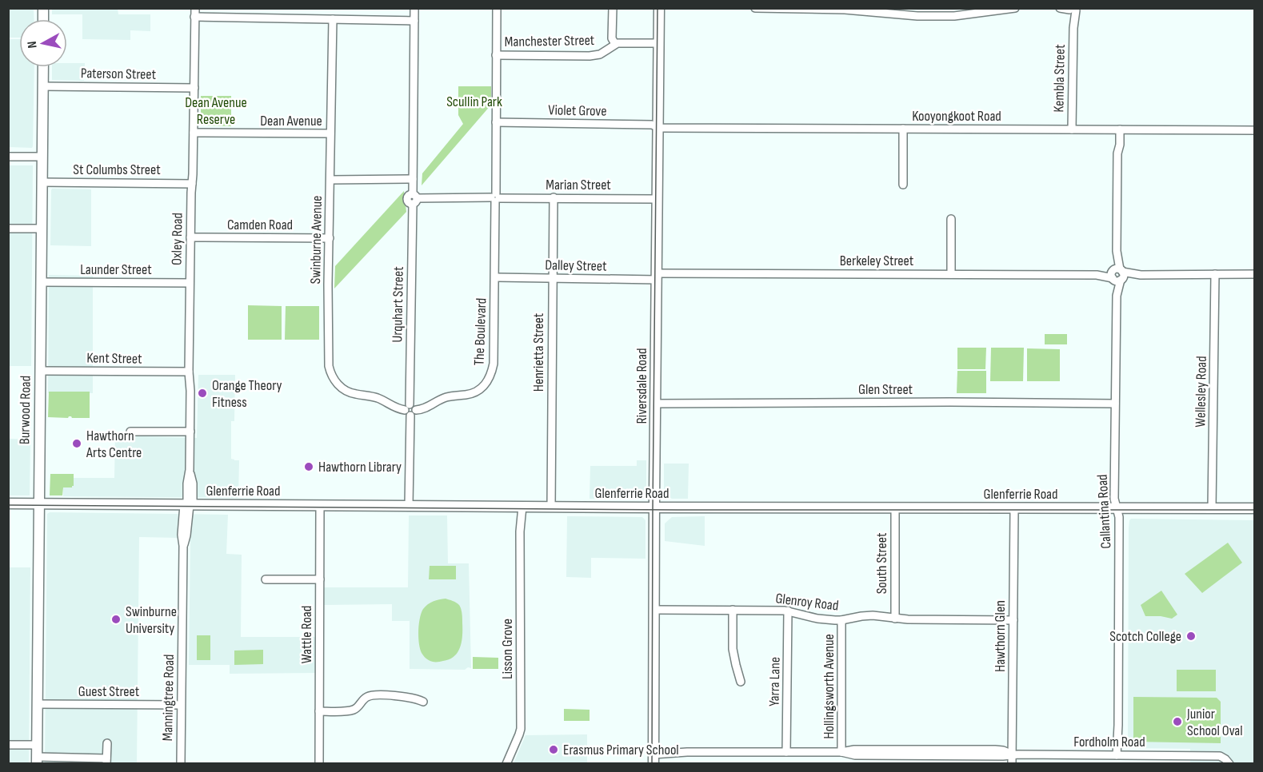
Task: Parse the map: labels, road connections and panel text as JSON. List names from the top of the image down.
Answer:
{
  "streets": {
    "main road": ["Riversdale Road", "Burwood Road", "Glenferrie Road"],
    "street": [
      "Manchester Street",
      "Paterson Street",
      "Kembla Street",
      "Violet Grove",
      "Kooyongkoot Road",
      "Dean Avenue",
      "St Columbs Street",
      "Marian Street",
      "Camden Road",
      "Oxley Road",
      "Swinburne Avenue",
      "Berkeley Street",
      "Dalley Street",
      "Launder Street",
      "Urquhart Street",
      "The Boulevard",
      "Henrietta Street",
      "Kent Street",
      "Glen Street",
      "Wellesley Road",
      "Callantina Road",
      "South Street",
      "Glenroy Road",
      "Wattle Road",
      "Hawthorn Glen",
      "Lisson Grove",
      "Yarra Lane",
      "Hollingsworth Avenue",
      "Guest Street",
      "Manningtree Road",
      "Fordholm Road"
    ]
  },
  "crossings": [
    ["Manchester Street", "The Boulevard"],
    ["Manchester Street", "Riversdale Road"],
    ["Paterson Street", "Oxley Road"],
    ["Paterson Street", "Burwood Road"],
    ["Kembla Street", "Kooyongkoot Road"],
    ["Violet Grove", "Kooyongkoot Road"],
    ["Violet Grove", "The Boulevard"],
    ["Violet Grove", "Riversdale Road"],
    ["Kooyongkoot Road", "Riversdale Road"],
    ["Kooyongkoot Road", "Callantina Road"],
    ["Dean Avenue", "Oxley Road"],
    ["Dean Avenue", "Swinburne Avenue"],
    ["St Columbs Street", "Oxley Road"],
    ["St Columbs Street", "Burwood Road"],
    ["Marian Street", "Urquhart Street"],
    ["Marian Street", "The Boulevard"],
    ["Marian Street", "Henrietta Street"],
    ["Marian Street", "Riversdale Road"],
    ["Camden Road", "Oxley Road"],
    ["Camden Road", "Swinburne Avenue"],
    ["Oxley Road", "Launder Street"],
    ["Oxley Road", "Kent Street"],
    ["Oxley Road", "Glenferrie Road"],
    ["Oxley Road", "Manningtree Road"],
    ["Swinburne Avenue", "Urquhart Street"],
    ["Swinburne Avenue", "The Boulevard"],
    ["Berkeley Street", "Dalley Street"],
    ["Berkeley Street", "Riversdale Road"],
    ["Berkeley Street", "Wellesley Road"],
    ["Berkeley Street", "Callantina Road"],
    ["Dalley Street", "The Boulevard"],
    ["Dalley Street", "Henrietta Street"],
    ["Dalley Street", "Riversdale Road"],
    ["Launder Street", "Burwood Road"],
    ["Urquhart Street", "The Boulevard"],
    ["Urquhart Street", "Glenferrie Road"],
    ["Henrietta Street", "Glenferrie Road"],
    ["Kent Street", "Burwood Road"],
    ["Riversdale Road", "Glen Street"],
    ["Riversdale Road", "Glenferrie Road"],
    ["Riversdale Road", "Glenroy Road"],
    ["Riversdale Road", "Fordholm Road"],
    ["Glen Street", "Callantina Road"],
    ["Wellesley Road", "Glenferrie Road"],
    ["Burwood Road", "Glenferrie Road"],
    ["Burwood Road", "Guest Street"],
    ["Glenferrie Road", "Callantina Road"],
    ["Glenferrie Road", "South Street"],
    ["Glenferrie Road", "Wattle Road"],
    ["Glenferrie Road", "Hawthorn Glen"],
    ["Glenferrie Road", "Lisson Grove"],
    ["Glenferrie Road", "Manningtree Road"],
    ["Callantina Road", "Fordholm Road"],
    ["South Street", "Glenroy Road"],
    ["Glenroy Road", "Hawthorn Glen"],
    ["Glenroy Road", "Yarra Lane"],
    ["Glenroy Road", "Hollingsworth Avenue"],
    ["Hawthorn Glen", "Fordholm Road"],
    ["Yarra Lane", "Fordholm Road"],
    ["Hollingsworth Avenue", "Fordholm Road"],
    ["Guest Street", "Manningtree Road"]
  ],
  "parks": ["Scullin Park", "Dean Avenue Reserve"],
  "places": [
    "Orange Theory Fitness",
    "Hawthorn Arts Centre",
    "Hawthorn Library",
    "Swinburne University",
    "Scotch College",
    "Junior School Oval",
    "Erasmus Primary School"
  ],
  "north": "left"
}
